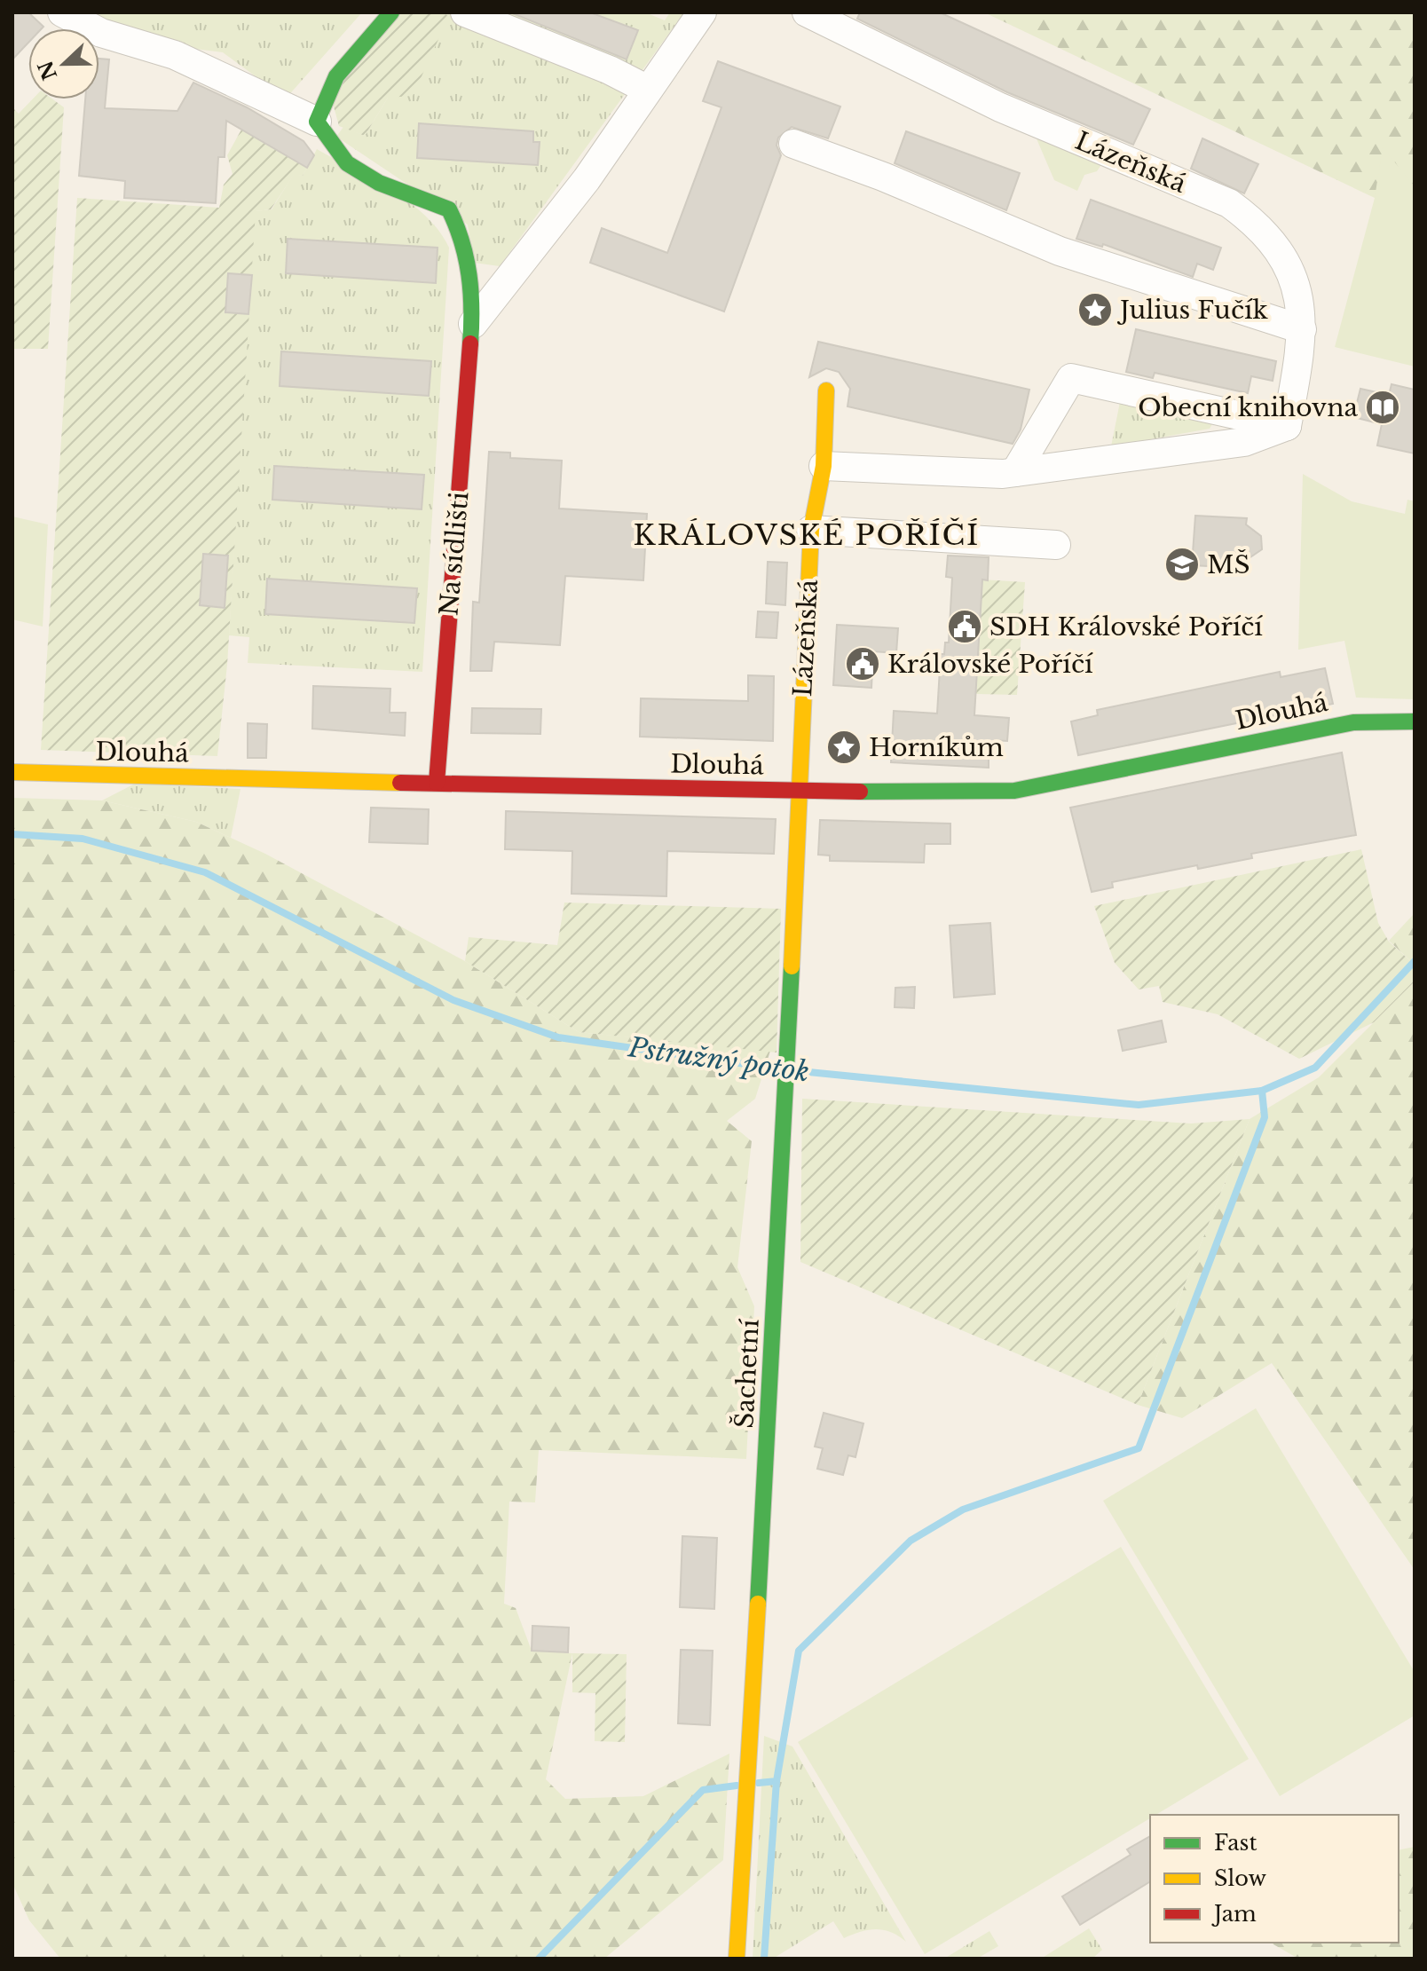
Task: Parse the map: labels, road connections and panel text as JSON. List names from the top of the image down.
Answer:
{
  "streets": {
    "street": [
      "Lázeňská",
      "Na sídlišti",
      "Dlouhá",
      "Šachetní"
    ]
  },
  "crossings": [
    ["Lázeňská", "Dlouhá"],
    ["Lázeňská", "Šachetní"],
    ["Na sídlišti", "Dlouhá"],
    ["Dlouhá", "Šachetní"]
  ],
  "districts": ["KRÁLOVSKÉ POŘÍČÍ"],
  "water": ["Pstružný potok"],
  "places": {
    "place": ["Julius Fučík", "Horníkům"],
    "library": ["Obecní knihovna"],
    "school or university": ["MŠ"],
    "public building": ["SDH Královské Poříčí", "Královské Poříčí"]
  },
  "legend": ["Fast", "Slow", "Jam"],
  "north": "left"
}
